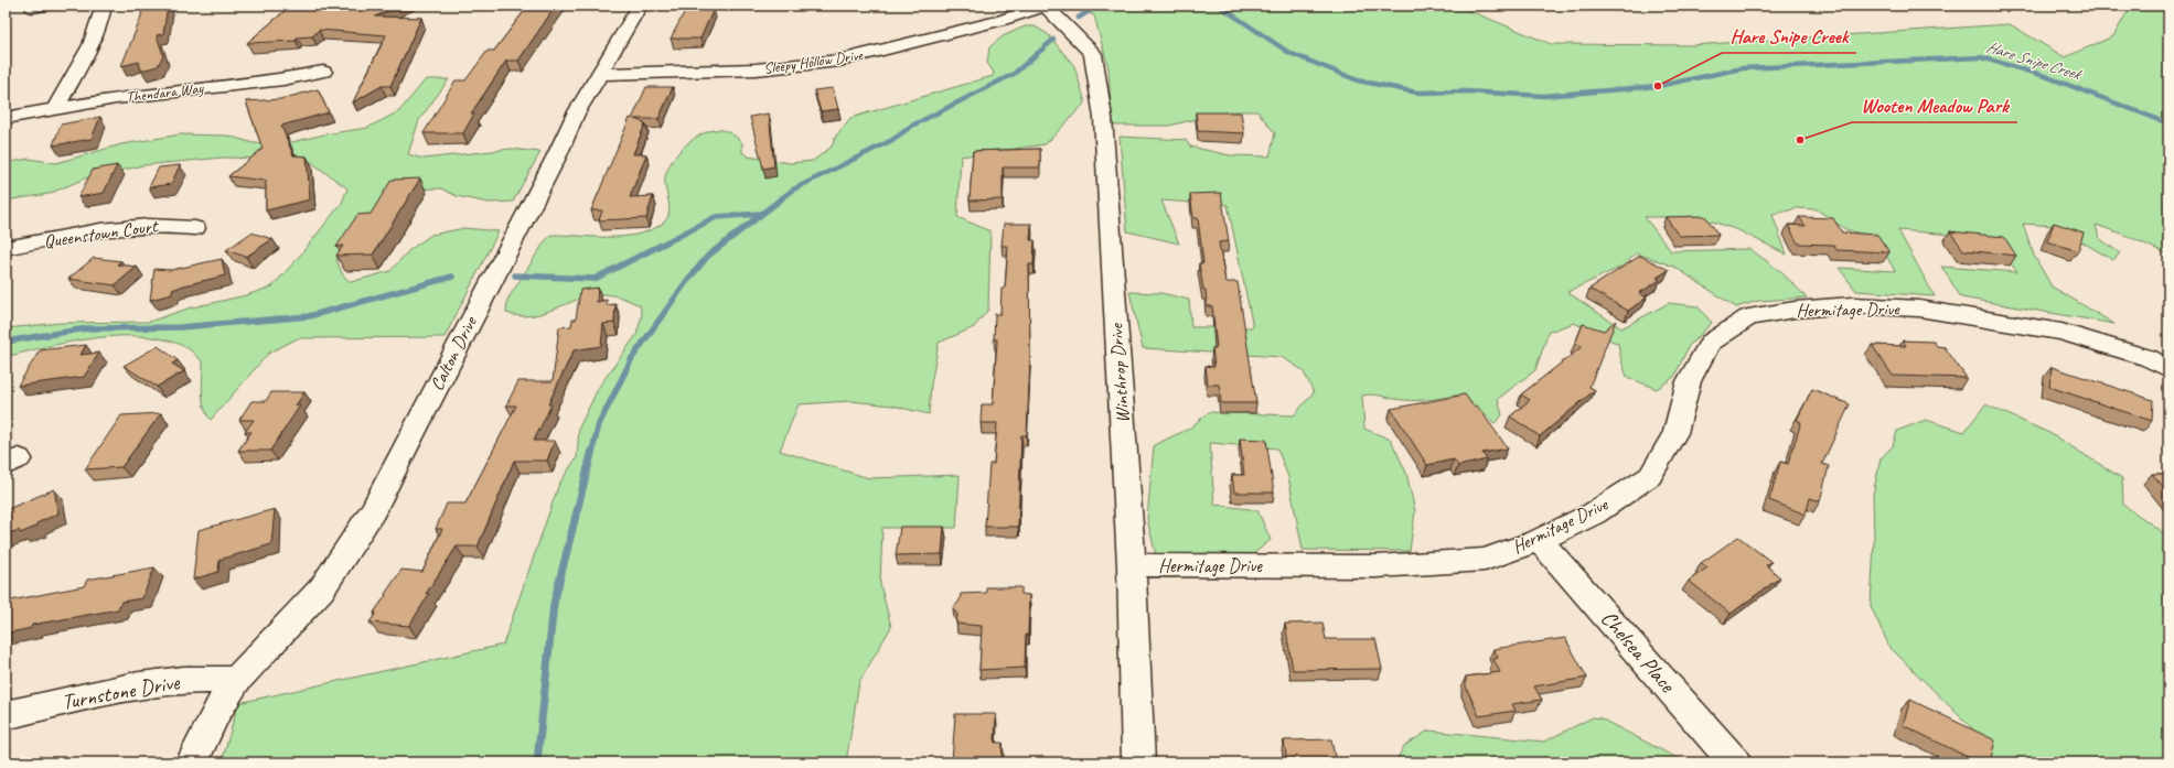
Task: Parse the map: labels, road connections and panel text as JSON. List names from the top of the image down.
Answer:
{
  "streets": {
    "street": [
      "Sleepy Hollow Drive",
      "Thendara Way",
      "Queenstown Court",
      "Hermitage Drive",
      "Calton Drive",
      "Winthrop Drive",
      "Chelsea Place",
      "Turnstone Drive"
    ]
  },
  "crossings": [
    ["Sleepy Hollow Drive", "Calton Drive"],
    ["Sleepy Hollow Drive", "Winthrop Drive"],
    ["Hermitage Drive", "Winthrop Drive"],
    ["Hermitage Drive", "Chelsea Place"],
    ["Calton Drive", "Turnstone Drive"]
  ],
  "water": ["Hare Snipe Creek"],
  "places": ["Hare Snipe Creek", "Wooten Meadow Park"]
}
